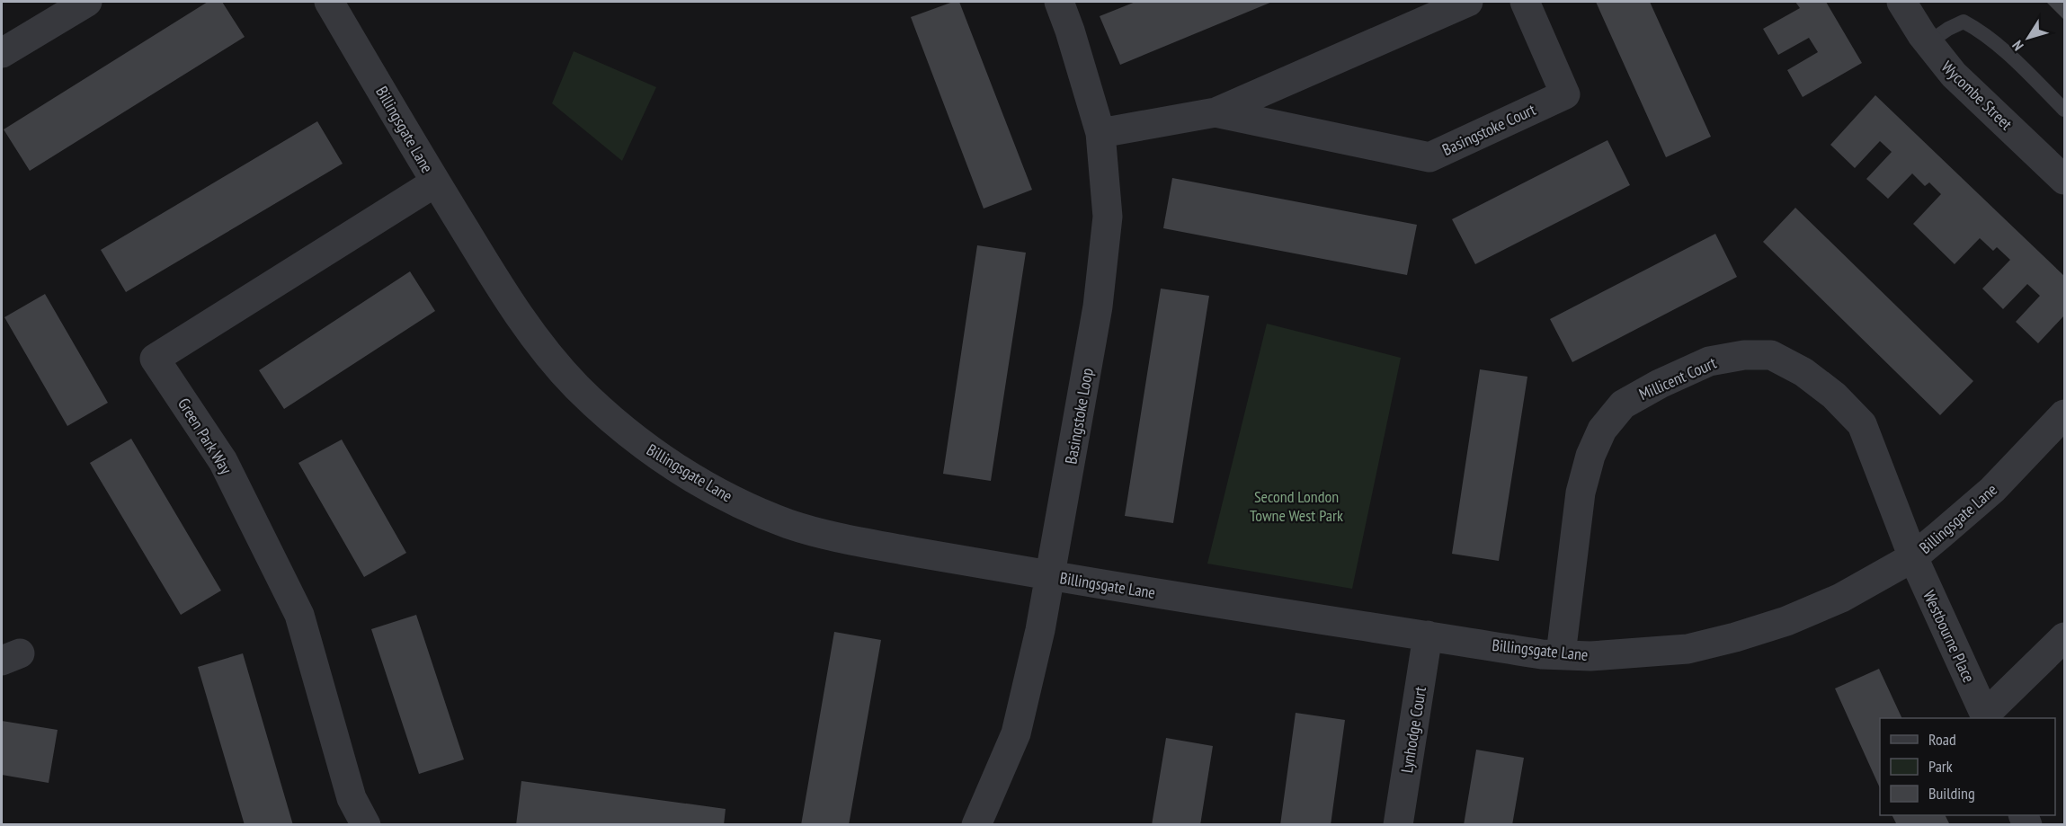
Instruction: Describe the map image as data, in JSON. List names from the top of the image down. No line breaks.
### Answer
{"streets":{"street":["Wycombe Street","Billingsgate Lane","Basingstoke Court","Millicent Court","Basingstoke Loop","Green Park Way","Westbourne Place","Lynhodge Court"]},"crossings":[["Billingsgate Lane","Millicent Court"],["Billingsgate Lane","Basingstoke Loop"],["Billingsgate Lane","Green Park Way"],["Billingsgate Lane","Westbourne Place"],["Billingsgate Lane","Lynhodge Court"],["Basingstoke Court","Basingstoke Loop"],["Millicent Court","Westbourne Place"]],"parks":["Second London Towne West Park"],"legend":["Road","Park","Building"],"north":"bottom left"}
